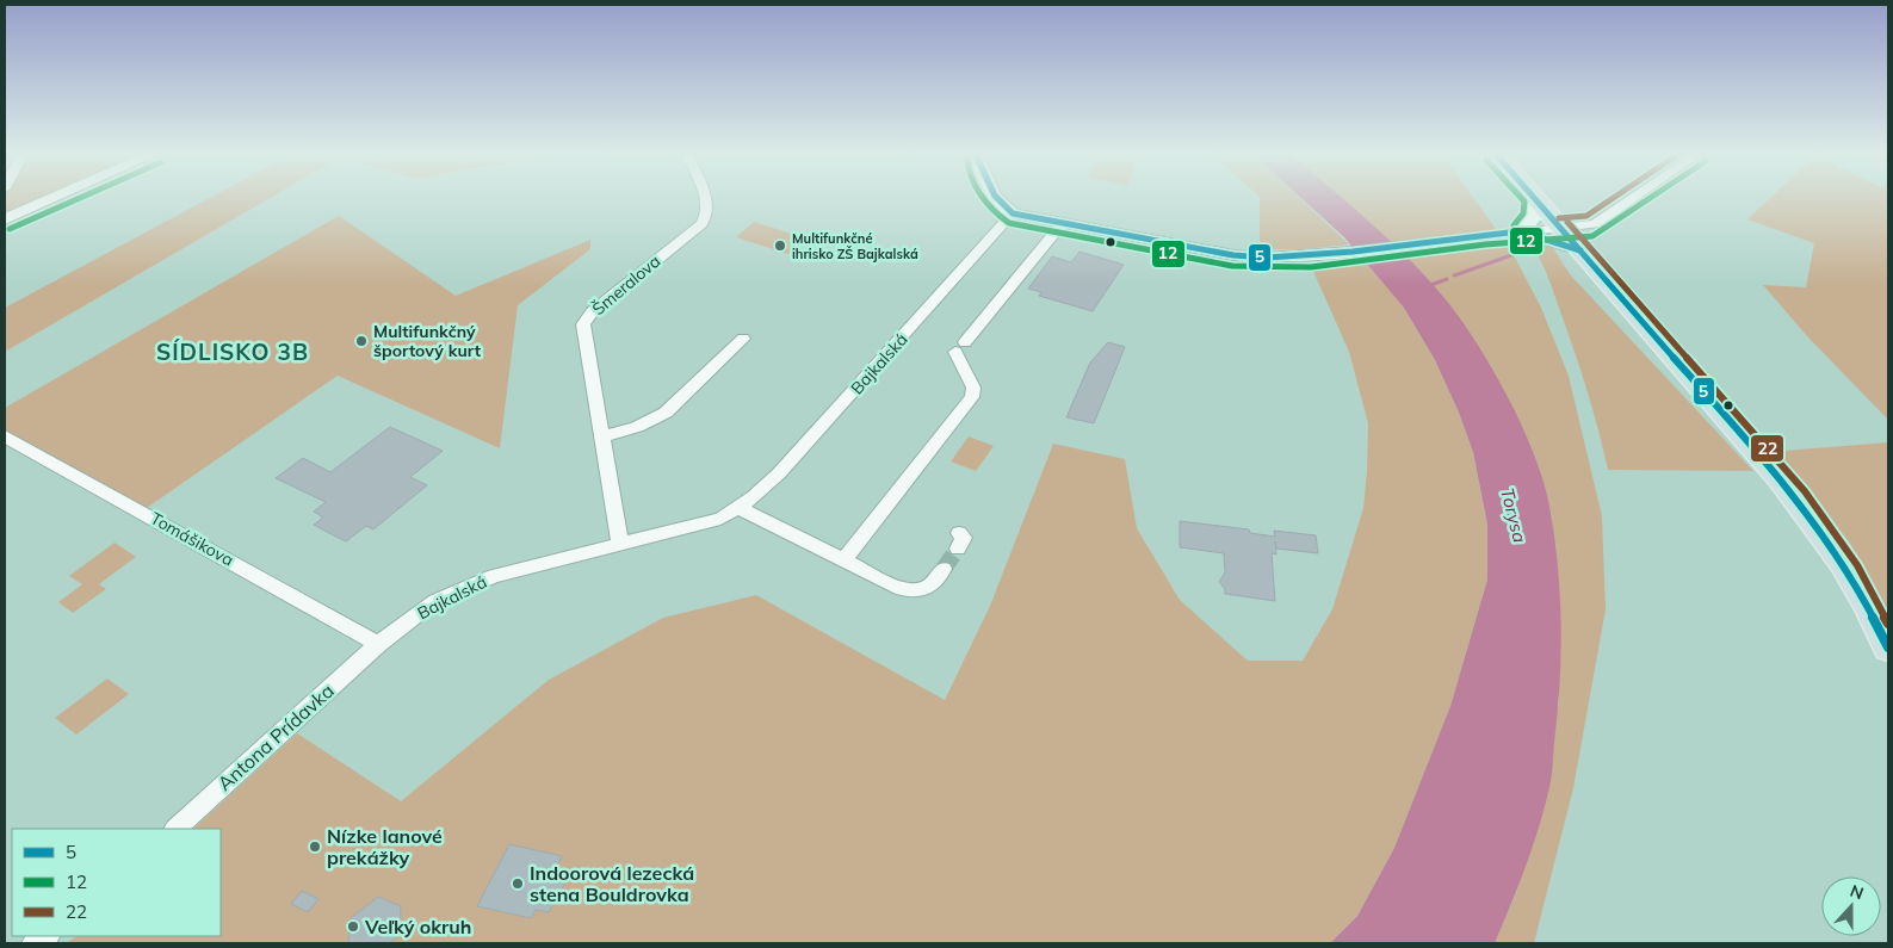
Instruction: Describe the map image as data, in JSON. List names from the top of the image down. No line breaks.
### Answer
{"streets":{"street":["Šmeralova","Bajkalská","Tomášikova","Antona Prídavka"]},"crossings":[["Šmeralova","Bajkalská"],["Bajkalská","Tomášikova"],["Bajkalská","Antona Prídavka"],["Tomášikova","Antona Prídavka"]],"districts":["SÍDLISKO 3B"],"water":["Torysa"],"places":["Multifunkčné ihrisko ZŠ Bajkalská","Multifunkčný športový kurt","Nízke lanové prekážky","Indoorová lezecká stena Bouldrovka","Veľký okruh"],"lines":["transit line 5","transit line 12","transit line 22"],"legend":["5","12","22"],"north":"top"}
